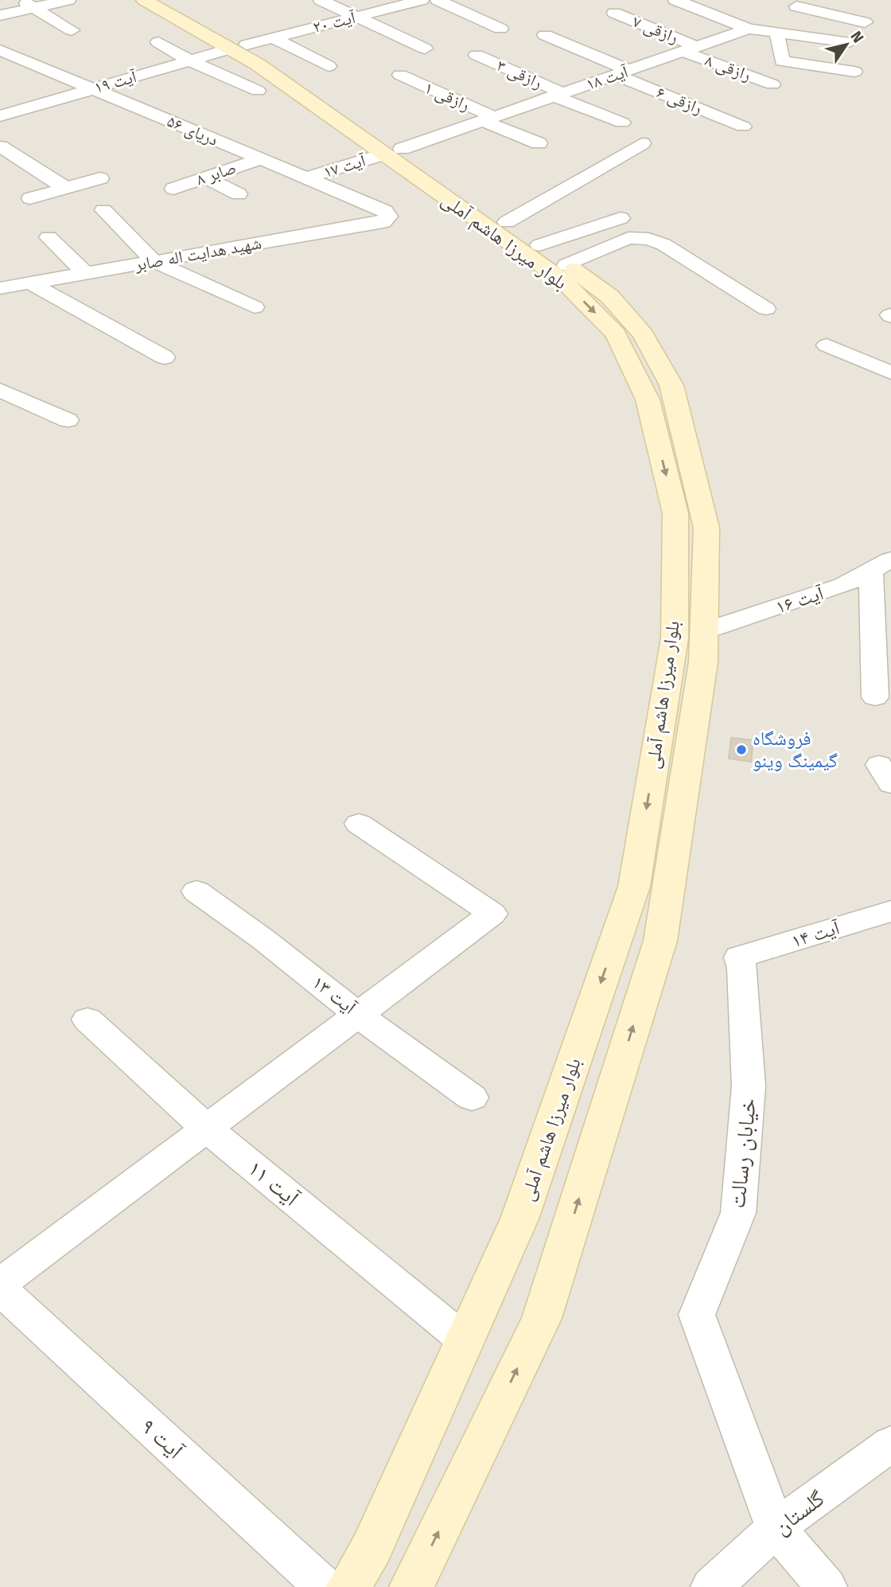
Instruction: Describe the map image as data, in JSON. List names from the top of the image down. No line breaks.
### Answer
{"streets":{"main road":["بلوار میرزا هاشم آملی"],"street":["آیت ۲۰","رازقی ۷","رازقی ۸","رازقی ۳","آیت ۱۸","آیت ۱۹","رازقی ۱","رازقی ۶","دریای ۵۶","آیت ۱۷","صابر ۸","شهید هدایت اله صابر","آیت ۱۶","آيت ۱۴","آیت ۱۳","خیابان رسالت","آیت ۱۱","آیت ۹","گلستان"]},"crossings":[["آیت ۲۰","آیت ۱۹"],["آیت ۲۰","بلوار میرزا هاشم آملی"],["رازقی ۷","رازقی ۸"],["رازقی ۷","آیت ۱۸"],["رازقی ۸","آیت ۱۸"],["رازقی ۳","آیت ۱۸"],["آیت ۱۸","رازقی ۱"],["آیت ۱۸","رازقی ۶"],["آیت ۱۸","آیت ۱۷"],["آیت ۱۸","بلوار میرزا هاشم آملی"],["آیت ۱۹","دریای ۵۶"],["آیت ۱۹","بلوار میرزا هاشم آملی"],["دریای ۵۶","آیت ۱۷"],["دریای ۵۶","صابر ۸"],["دریای ۵۶","شهید هدایت اله صابر"],["آیت ۱۷","بلوار میرزا هاشم آملی"],["بلوار میرزا هاشم آملی","آیت ۱۶"],["بلوار میرزا هاشم آملی","آیت ۱۱"],["آيت ۱۴","خیابان رسالت"],["خیابان رسالت","گلستان"]],"places":["فروشگاه گیمینگ وینو"],"north":"top right"}
